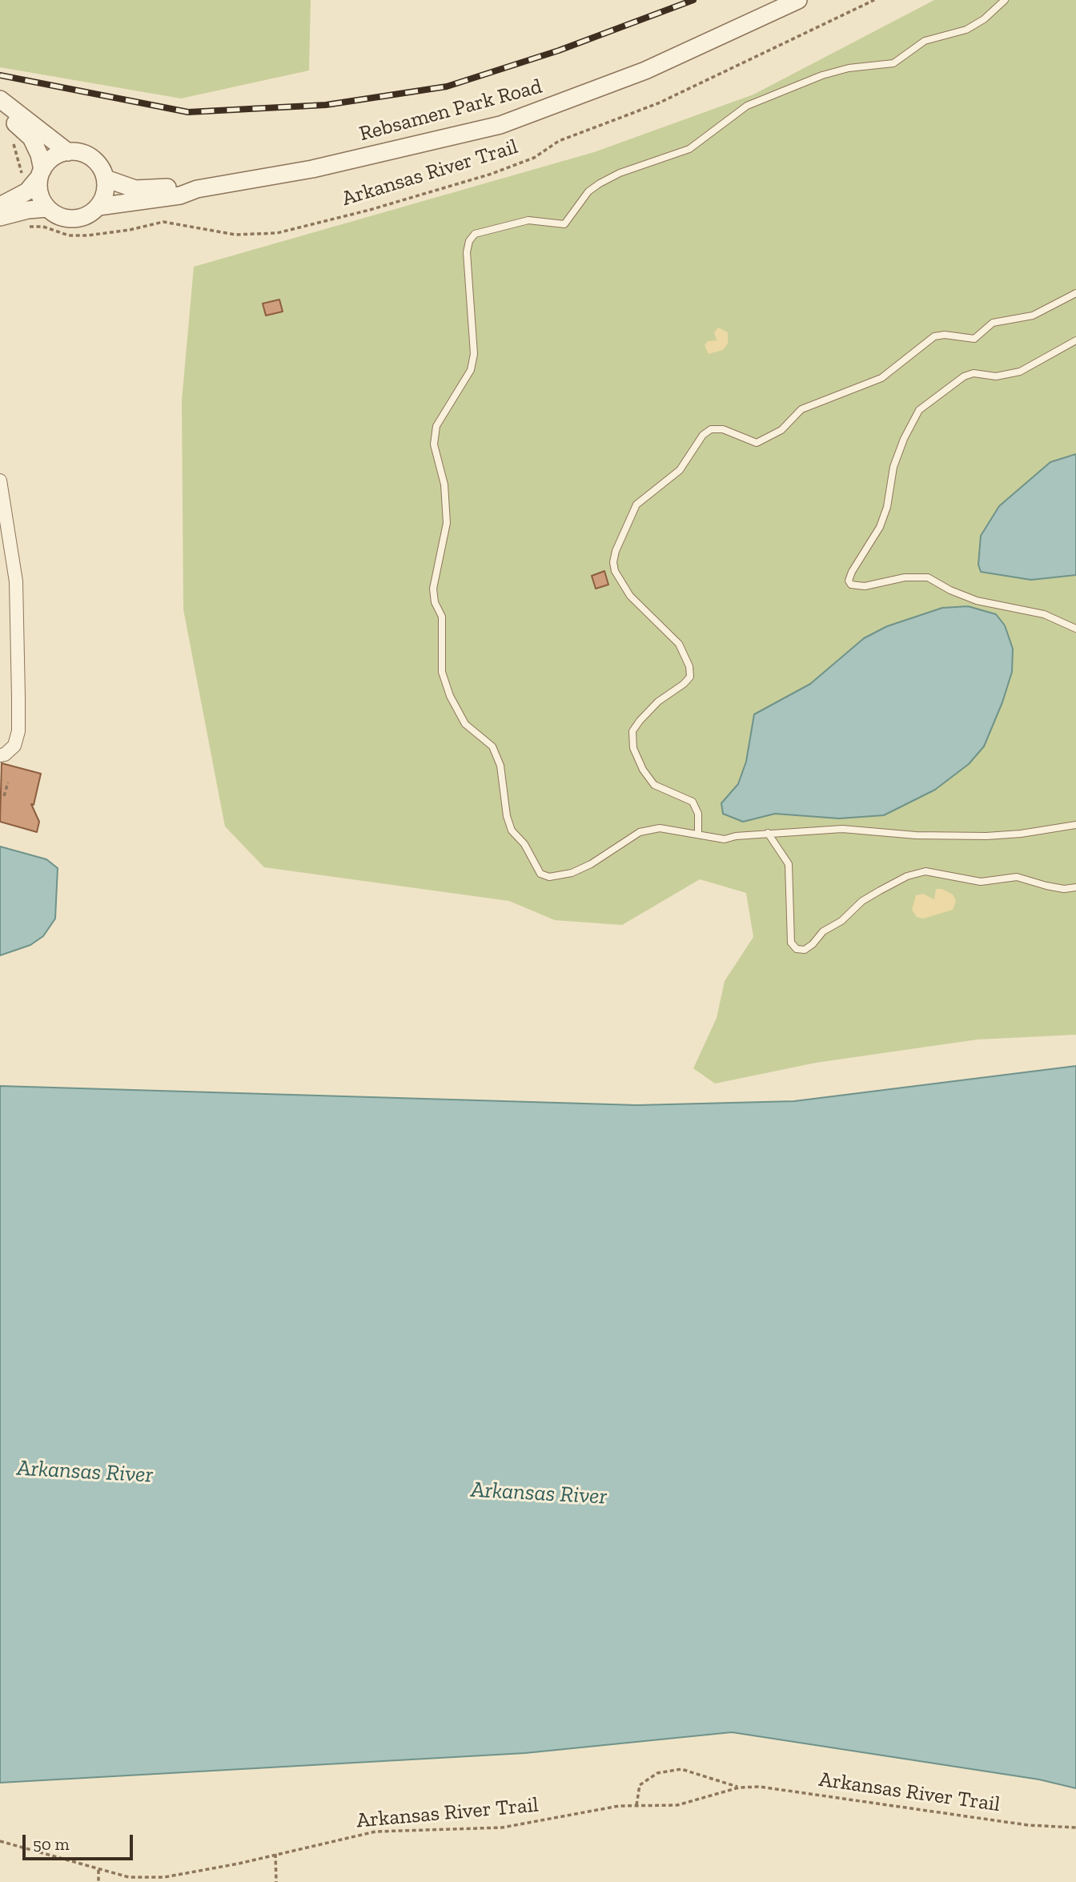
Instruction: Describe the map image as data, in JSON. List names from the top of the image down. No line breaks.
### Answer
{"streets":{"street":["Rebsamen Park Road"],"path":["Arkansas River Trail"]},"water":["Arkansas River"],"scale_bar":"50 m"}
